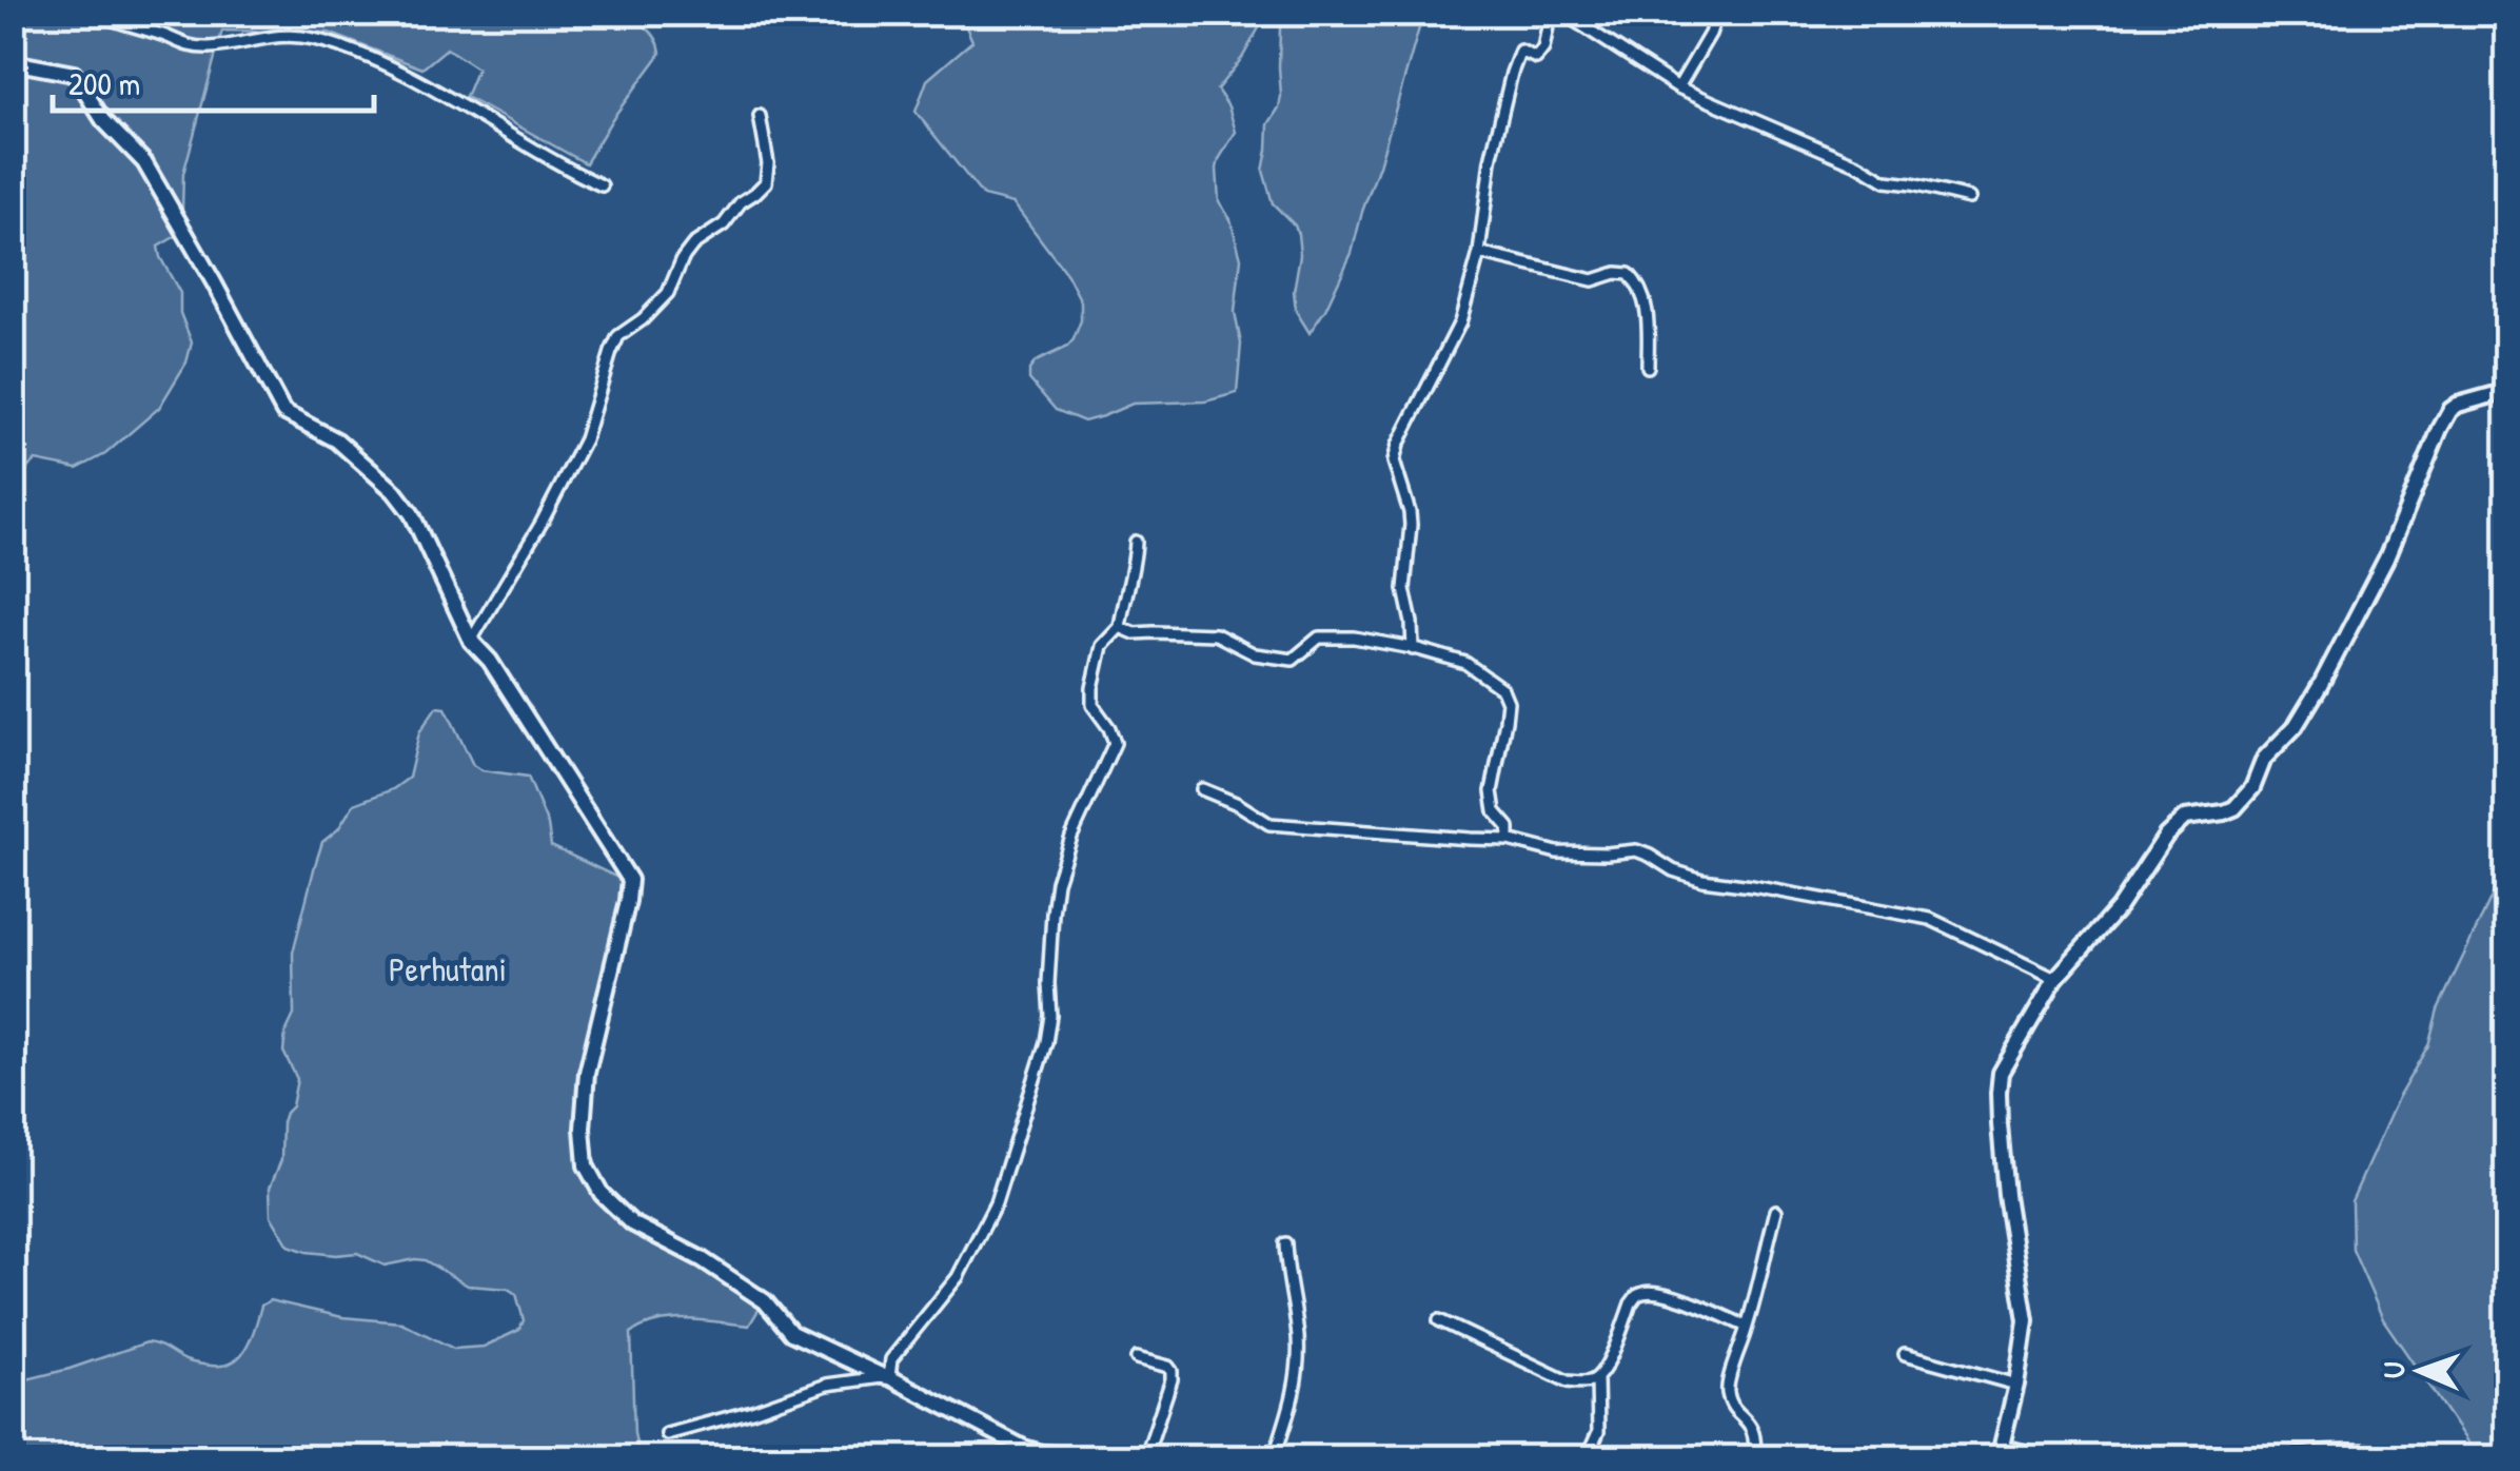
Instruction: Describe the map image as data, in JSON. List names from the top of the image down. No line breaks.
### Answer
{"parks":["Perhutani"],"scale_bar":"200 m","north":"left"}
